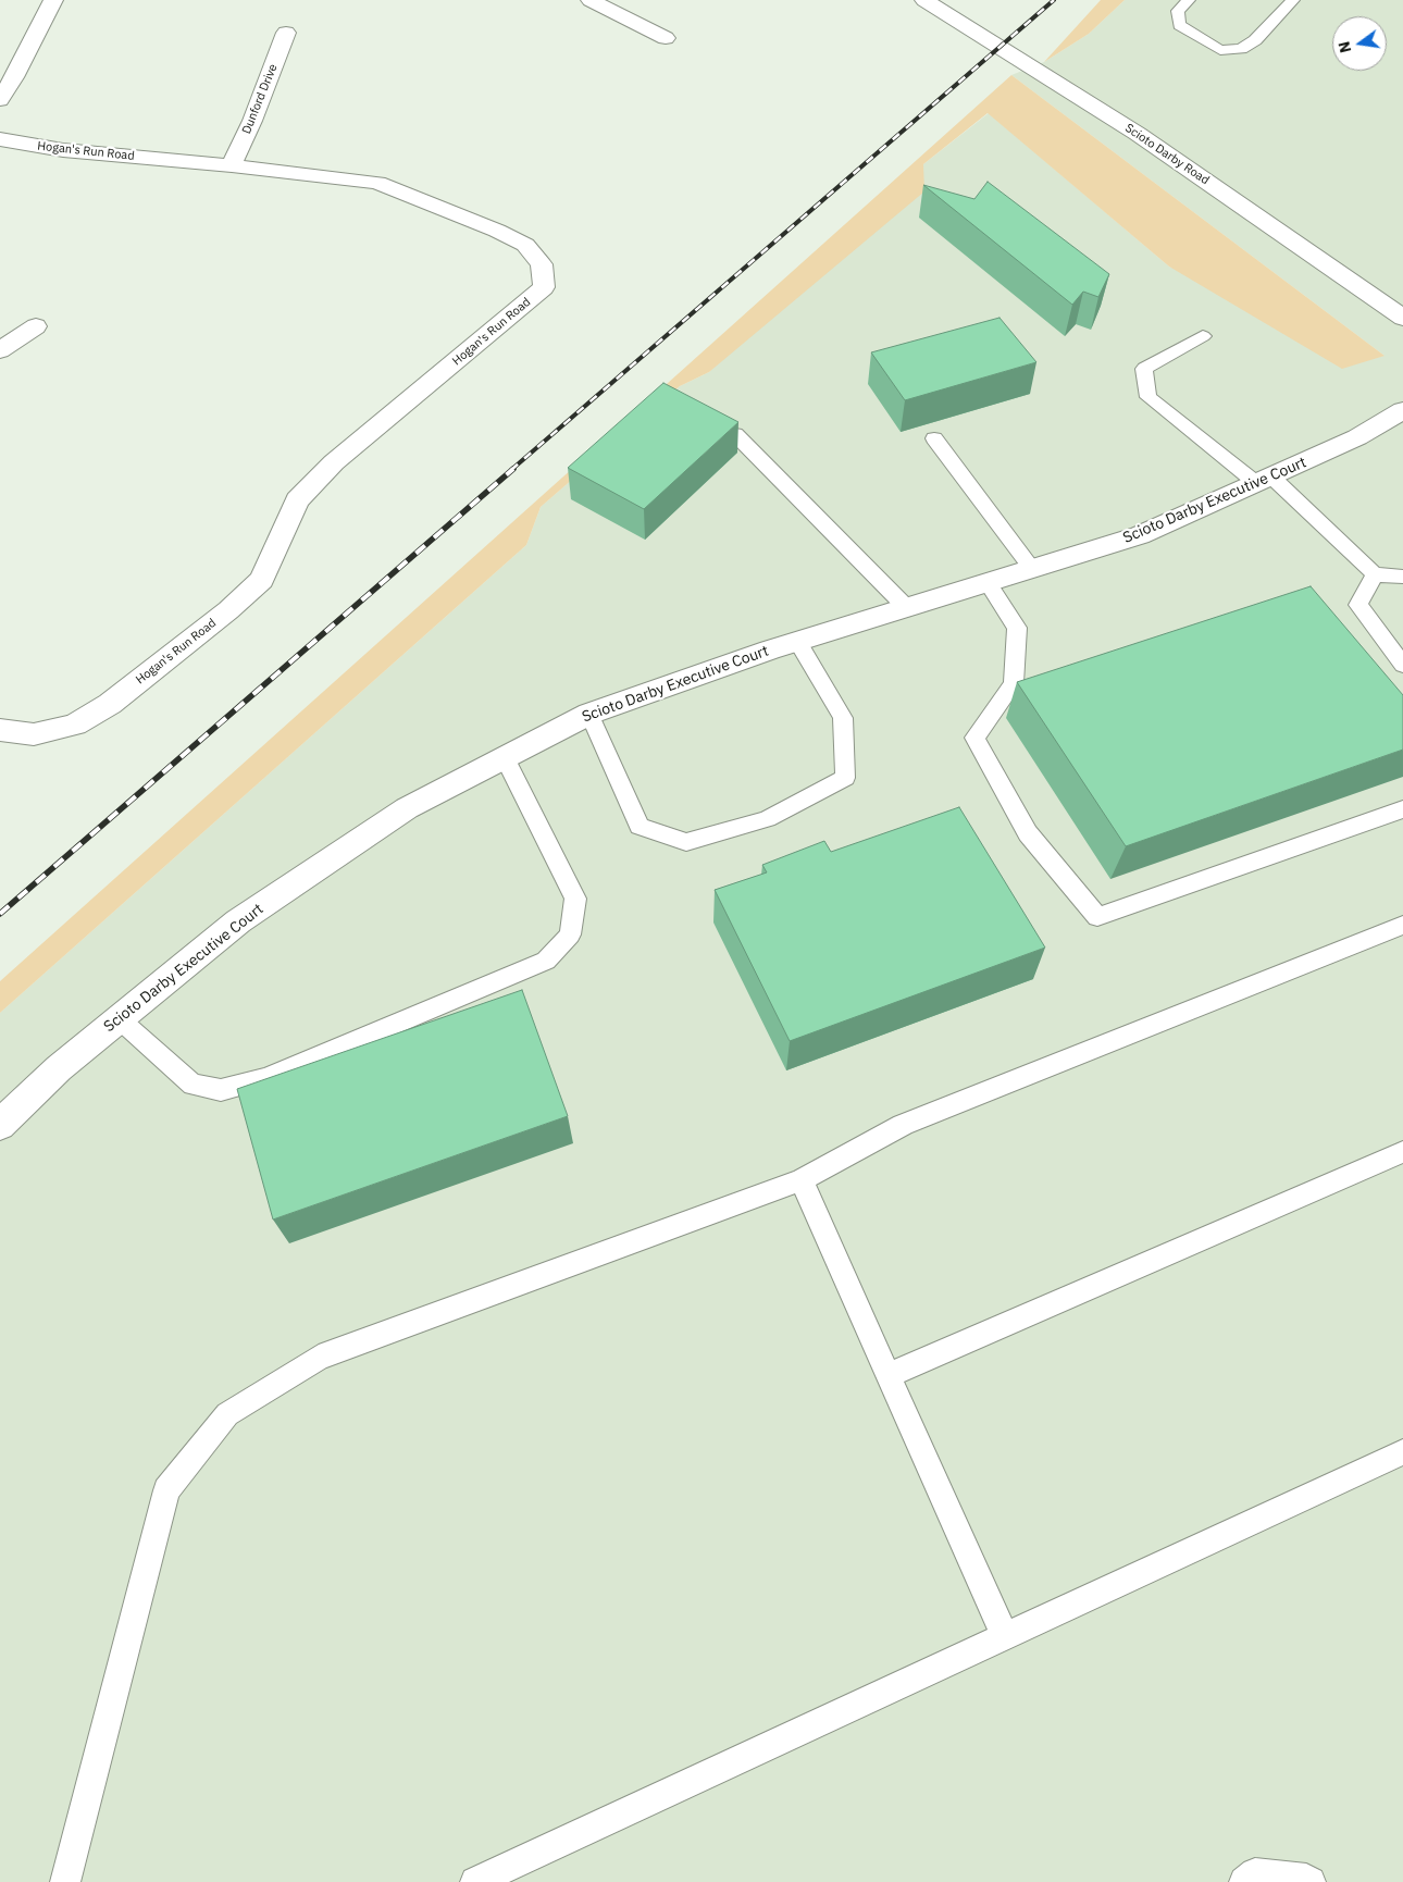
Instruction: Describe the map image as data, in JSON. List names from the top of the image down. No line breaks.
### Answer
{"streets":{"street":["Dunford Drive","Hogan's Run Road","Scioto Darby Road","Scioto Darby Executive Court"]},"crossings":[["Dunford Drive","Hogan's Run Road"]],"north":"left"}
